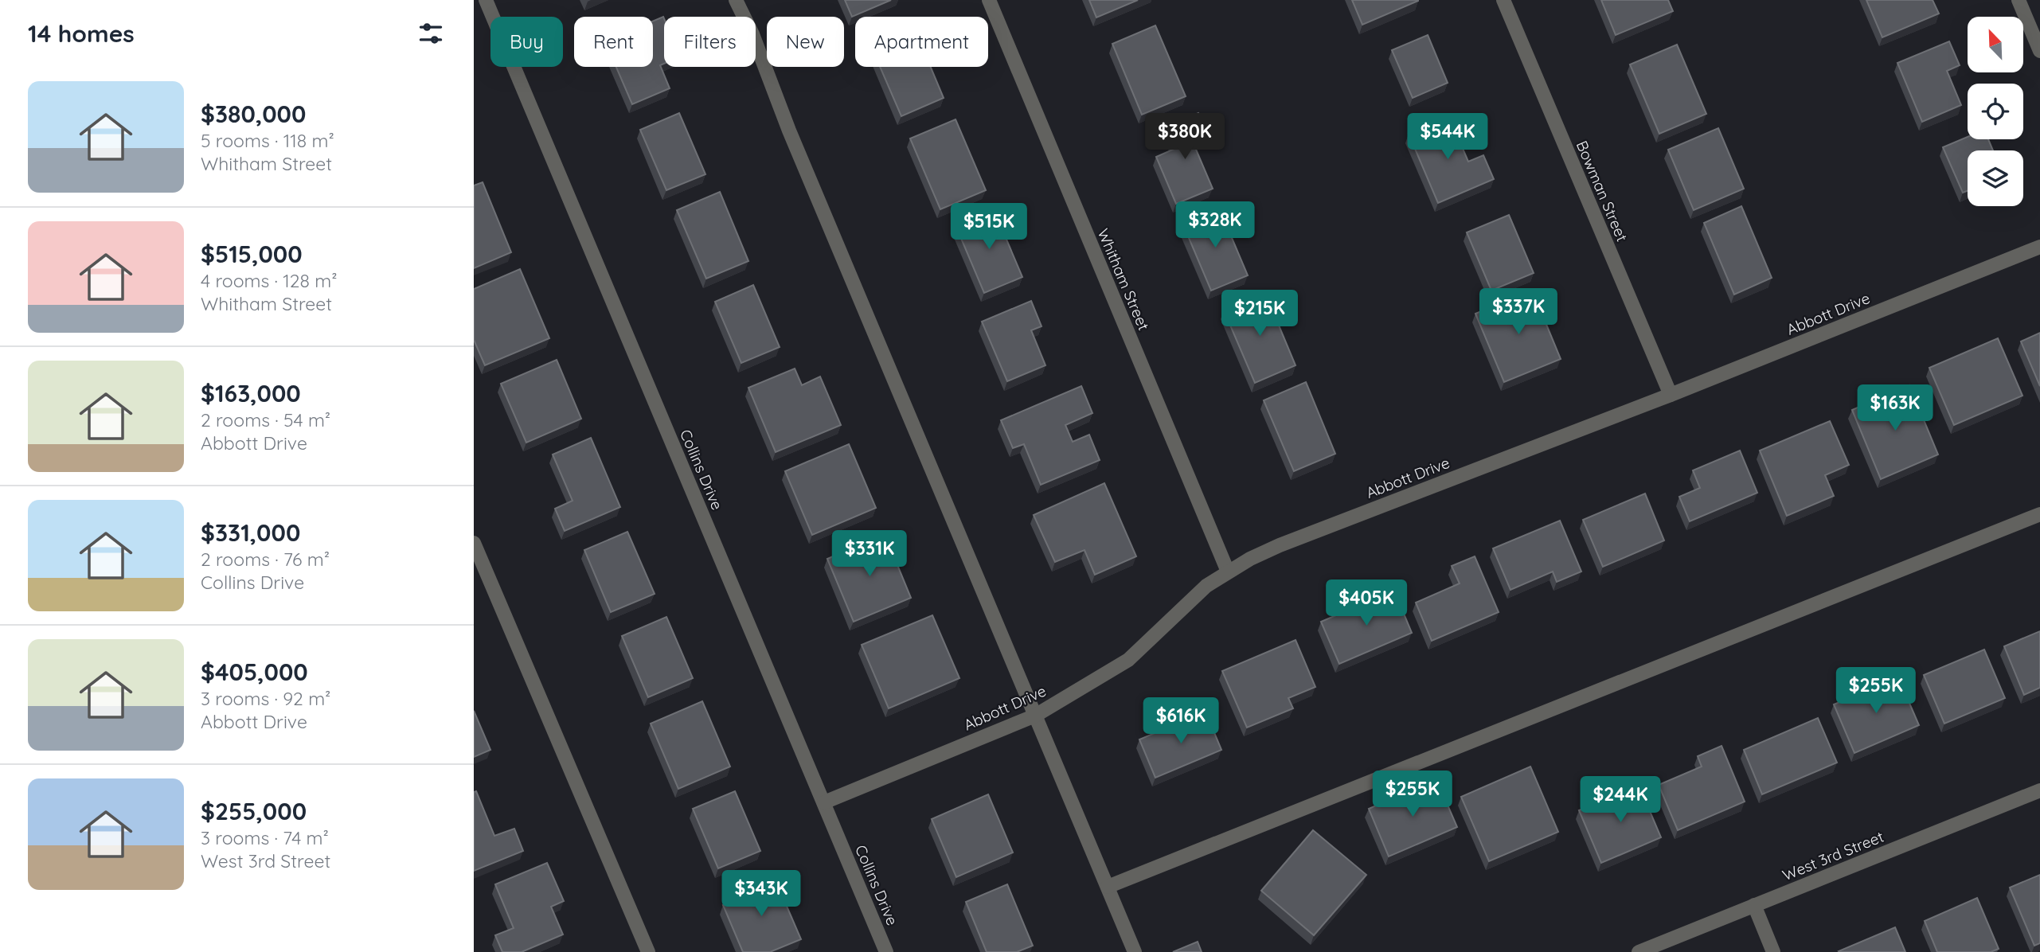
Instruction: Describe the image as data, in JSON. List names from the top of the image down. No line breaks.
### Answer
{"streets":{"street":["Bowman Street","Whitham Street","Abbott Drive","Collins Drive","West 3rd Street"]},"crossings":[["Bowman Street","Abbott Drive"],["Whitham Street","Abbott Drive"],["Abbott Drive","Collins Drive"]],"north":"top left","page":{"heading":"14 homes","chip":["Buy","Rent","Filters","New","Apartment"],"list":[{"name":"$380,000","note":"5 rooms · 118 m² · Whitham Street"},{"name":"$515,000","note":"4 rooms · 128 m² · Whitham Street"},{"name":"$163,000","note":"2 rooms · 54 m² · Abbott Drive"},{"name":"$331,000","note":"2 rooms · 76 m² · Collins Drive"},{"name":"$405,000","note":"3 rooms · 92 m² · Abbott Drive"},{"name":"$255,000","note":"3 rooms · 74 m² · West 3rd Street"}],"price":["$380K","$544K","$328K","$515K","$337K","$215K","$163K","$331K","$405K","$255K","$616K","$255K","$244K","$343K"]}}
